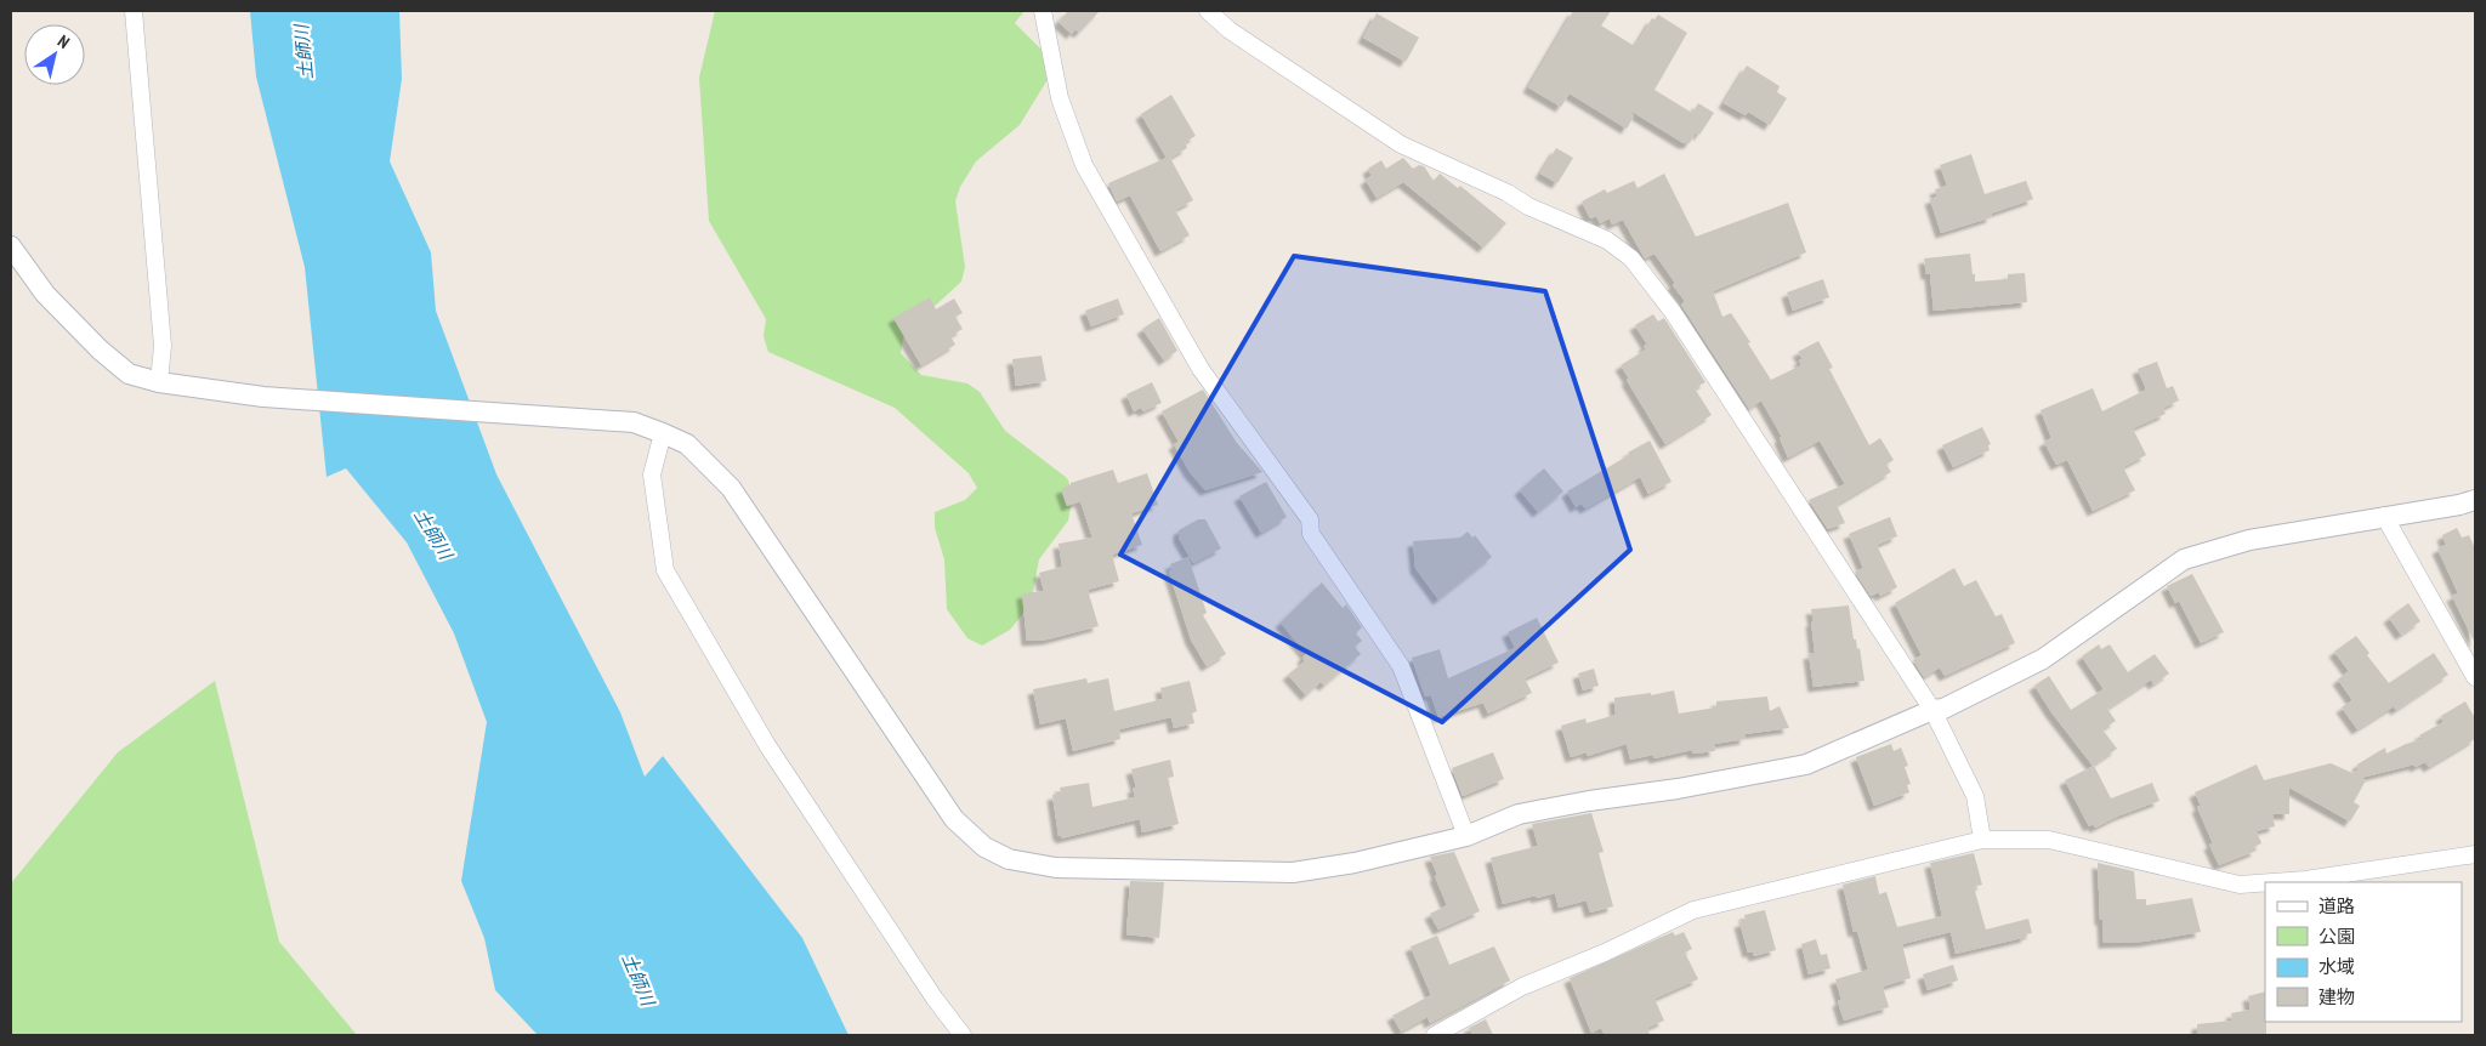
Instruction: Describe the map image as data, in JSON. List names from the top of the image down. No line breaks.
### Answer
{"water":["土師川"],"legend":["道路","公園","水域","建物"],"north":"top right"}
